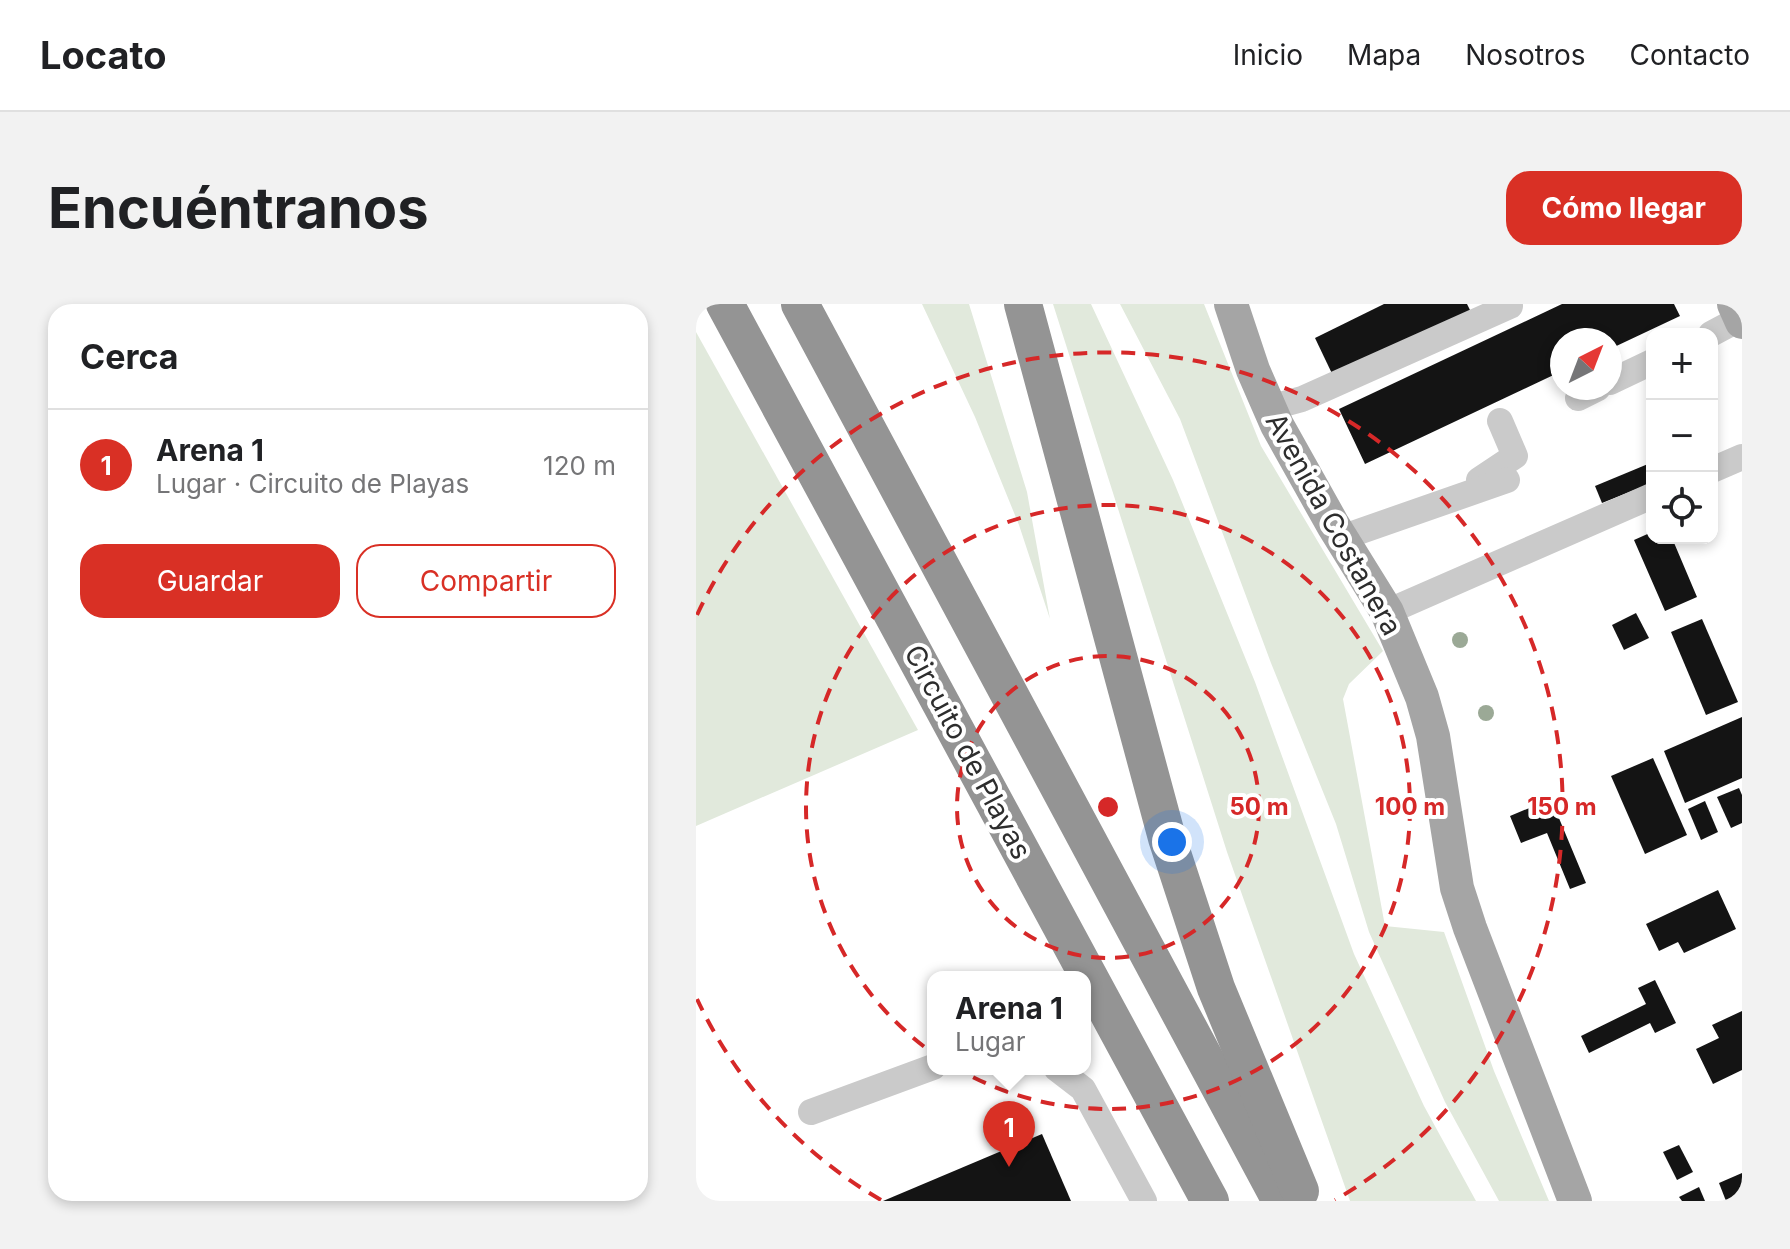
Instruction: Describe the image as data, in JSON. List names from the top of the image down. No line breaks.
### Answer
{"streets":{"highway":["Circuito de Playas"],"main road":["Avenida Costanera"]},"north":"top right","page":{"header":"Locato","nav":["Inicio","Mapa","Nosotros","Contacto"],"buttons":["Cómo llegar",["Guardar","Compartir"]],"title":"Encuéntranos","heading":"Cerca","map_buttons":["+","−"],"list":[{"mark":"1","name":"Arena 1","note":"Lugar · Circuito de Playas","value":"120 m"}],"popup":["Arena 1","Lugar"],"pins":"1"},"rings":["50 m","100 m","150 m"]}
